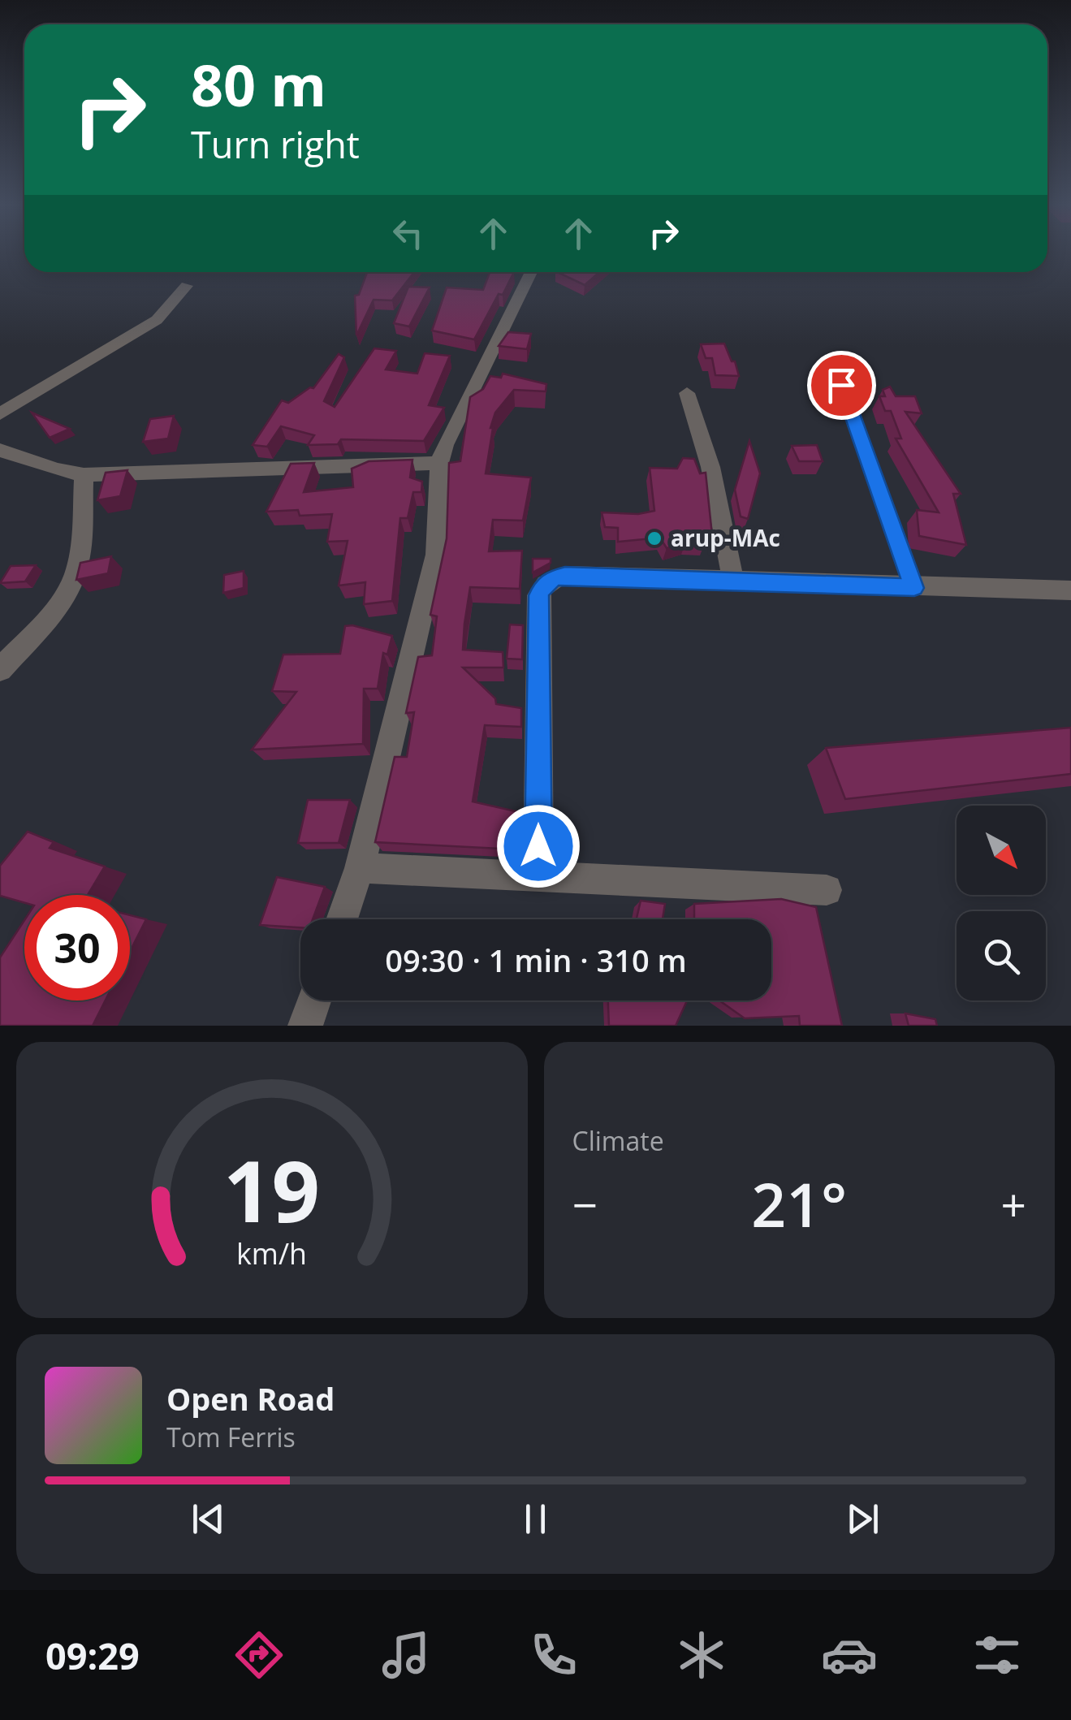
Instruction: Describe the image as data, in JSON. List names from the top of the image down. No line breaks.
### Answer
{"places":["arup-MAc"],"north":"bottom right","page":{"turn":["80 m","Turn right"],"limit":"30","trip":"09:30 · 1 min · 310 m","tile":"Climate","heat":["−","21°","+"],"song":["Open Road","Tom Ferris"],"tabs":"09:29","gauge":["19","km/h"]}}
